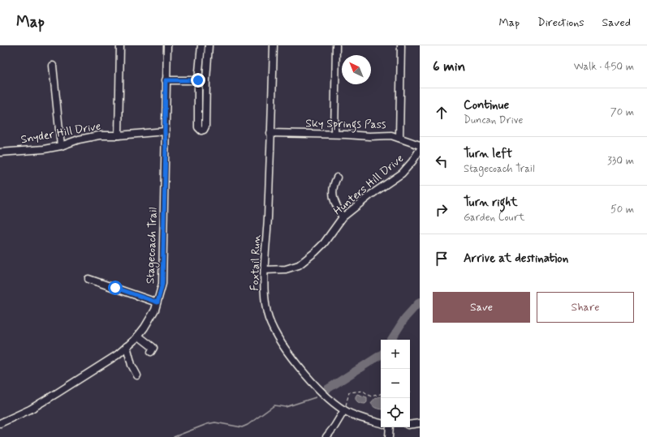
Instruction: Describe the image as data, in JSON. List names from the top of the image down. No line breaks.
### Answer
{"streets":{"street":["Sky Springs Pass","Snyder Hill Drive","Hunters Hill Drive","Stagecoach Trail","Foxtail Run"]},"crossings":[["Sky Springs Pass","Foxtail Run"],["Snyder Hill Drive","Stagecoach Trail"],["Hunters Hill Drive","Foxtail Run"]],"north":"top left","page":{"header":"Map","nav":["Map","Directions","Saved"],"heading":["6 min","Walk · 450 m"],"list":[["Continue","Duncan Drive","70 m"],["Turn left","Stagecoach Trail","330 m"],["Turn right","Garden Court","50 m"],"Arrive at destination"],"buttons":["Save","Share"],"map_buttons":["+","−"]}}
